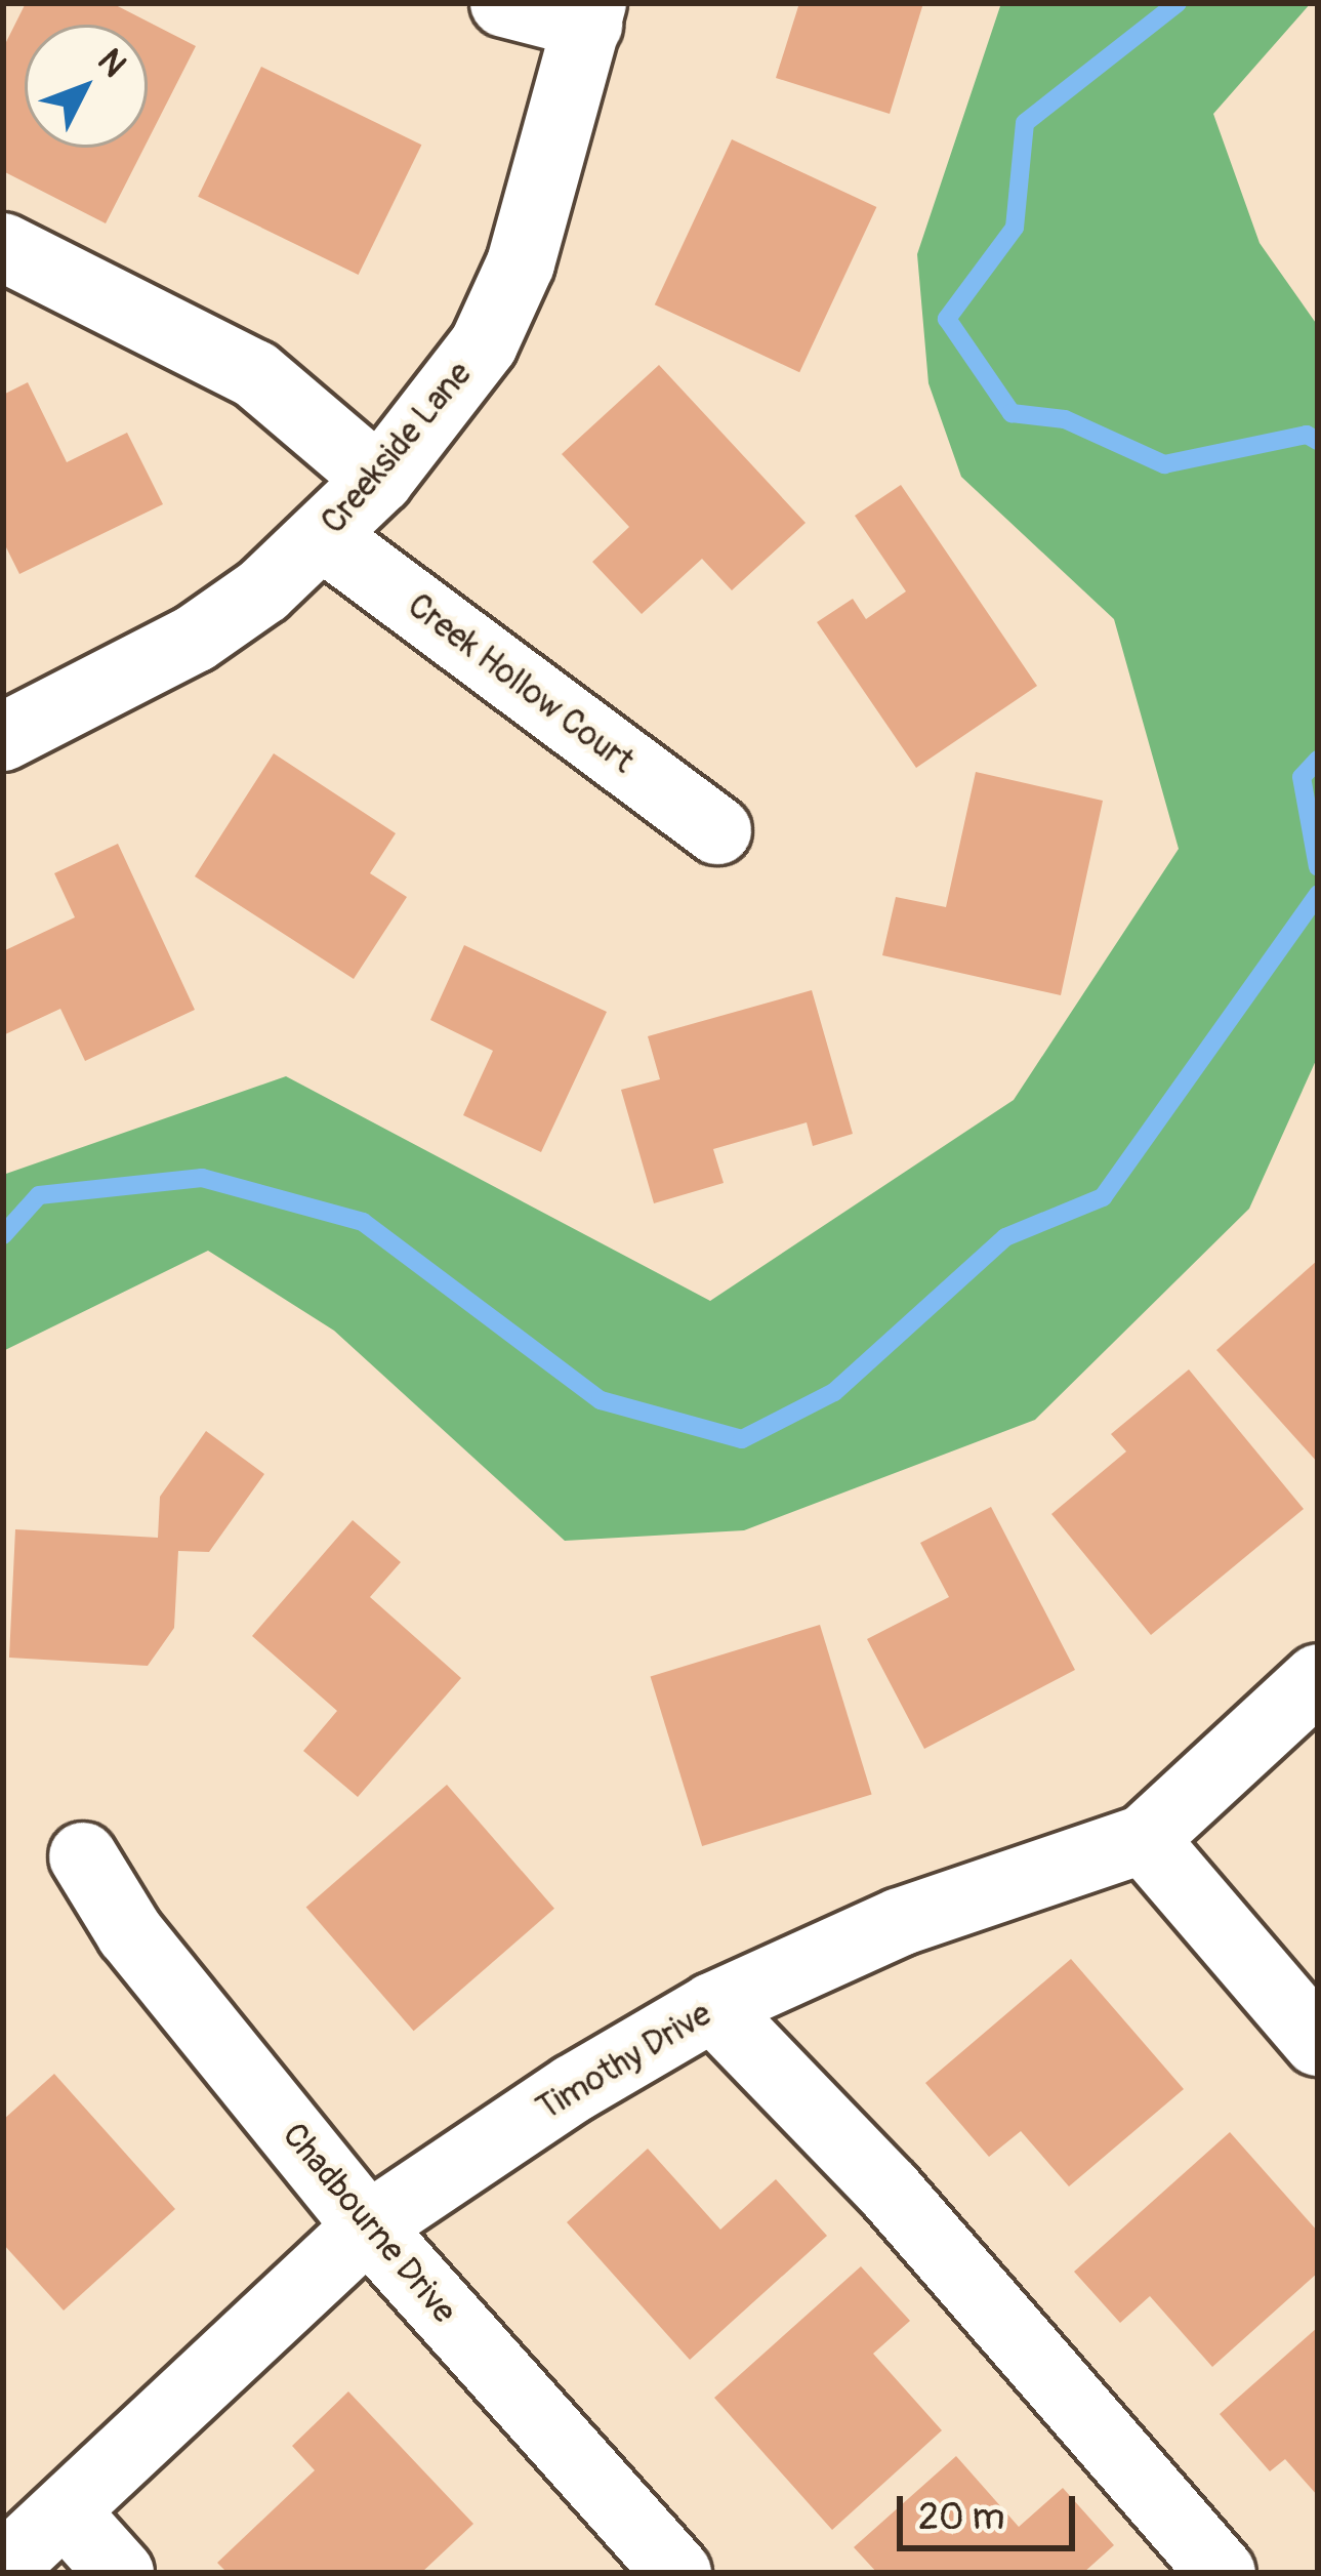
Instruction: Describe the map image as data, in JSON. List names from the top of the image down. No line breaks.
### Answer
{"streets":{"street":["Creekside Lane","Creek Hollow Court","Timothy Drive","Chadbourne Drive"]},"crossings":[["Creekside Lane","Creek Hollow Court"],["Timothy Drive","Chadbourne Drive"]],"scale_bar":"20 m","north":"top right"}
